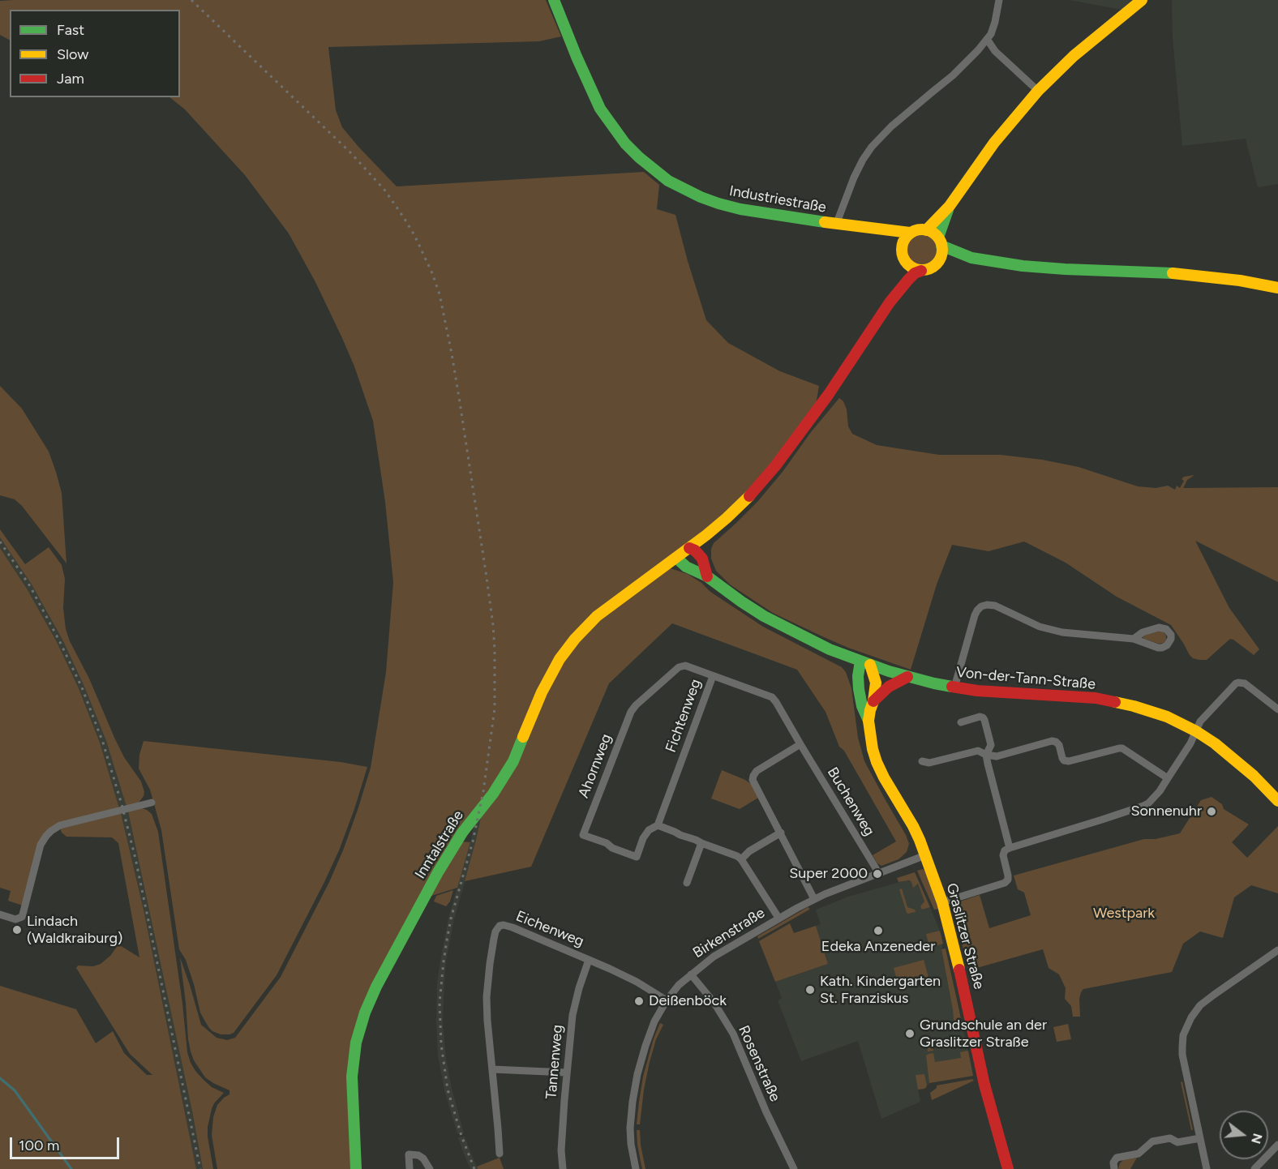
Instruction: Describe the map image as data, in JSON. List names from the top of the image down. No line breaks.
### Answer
{"streets":{"street":["Industriestraße","Von-der-Tann-Straße","Fichtenweg","Ahornweg","Buchenweg","Inntalstraße","Eichenweg","Birkenstraße","Graslitzer Straße","Tannenweg","Rosenstraße"]},"crossings":[["Von-der-Tann-Straße","Inntalstraße"],["Von-der-Tann-Straße","Graslitzer Straße"],["Fichtenweg","Ahornweg"],["Fichtenweg","Buchenweg"],["Buchenweg","Birkenstraße"],["Eichenweg","Birkenstraße"],["Eichenweg","Tannenweg"],["Birkenstraße","Graslitzer Straße"],["Birkenstraße","Rosenstraße"]],"parks":["Westpark"],"places":["Sonnenuhr","Super 2000","Lindach (Waldkraiburg)","Edeka Anzeneder","Kath. Kindergarten St. Franziskus","Deißenböck","Grundschule an der Graslitzer Straße"],"legend":["Fast","Slow","Jam"],"scale_bar":"100 m","north":"right"}
